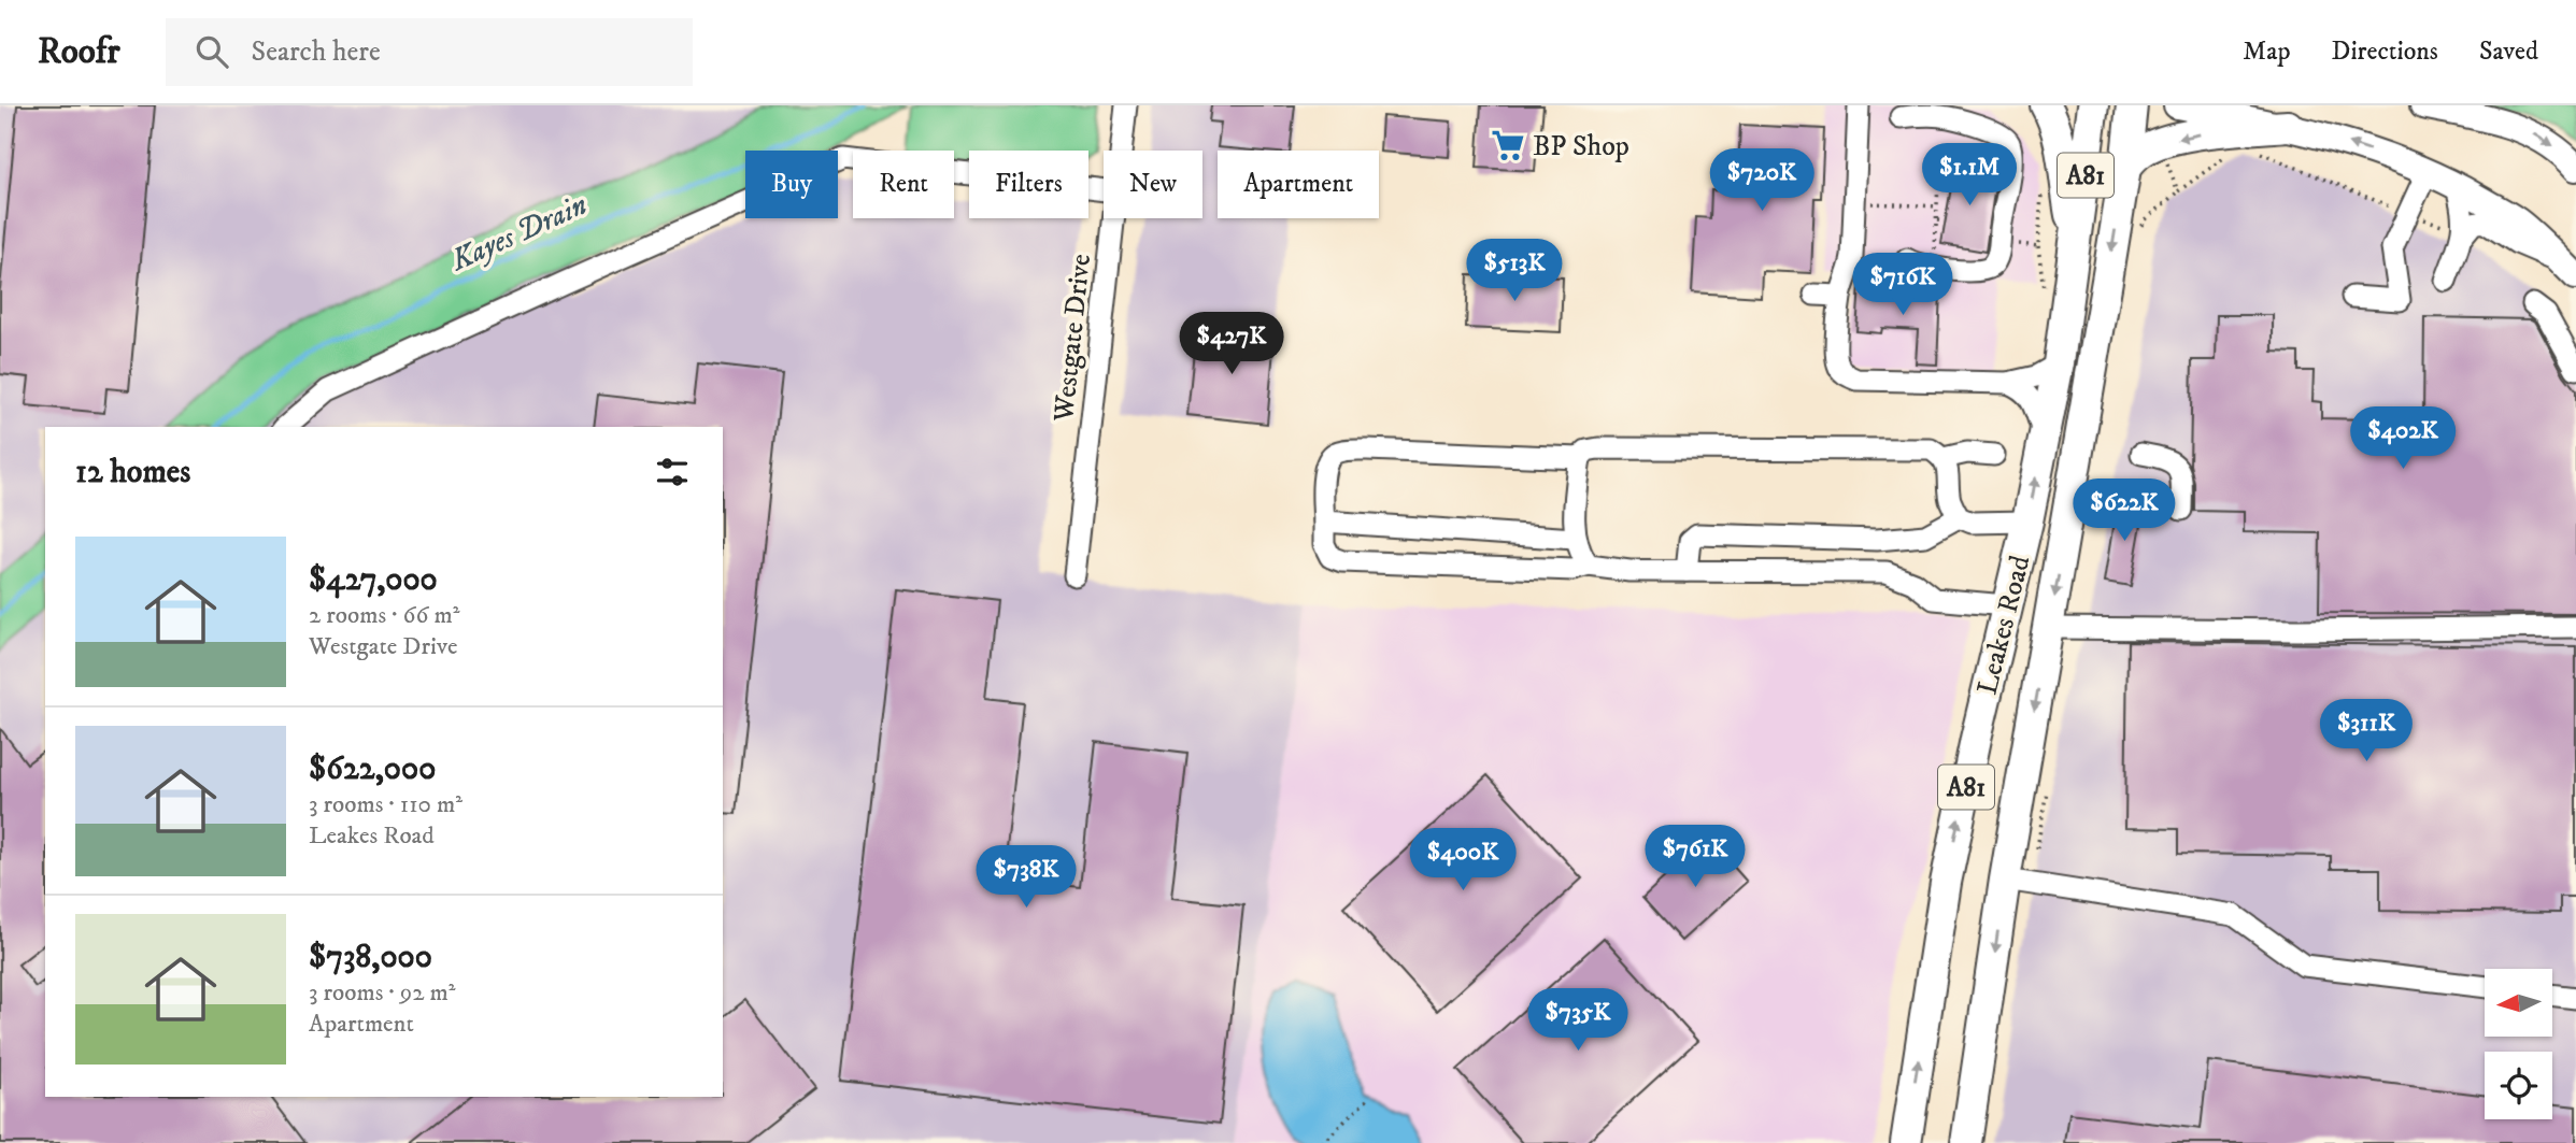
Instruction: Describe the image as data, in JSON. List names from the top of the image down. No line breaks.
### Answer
{"streets":{"highway":["A81","Leakes Road"],"street":["Westgate Drive"]},"water":["Kayes Drain"],"places":{"supermarket":["BP Shop"]},"north":"left","page":{"header":"Roofr","search":"Search here","nav":["Map","Directions","Saved"],"price":["$1.1M","$720K","$513K","$716K","$427K","$402K","$622K","$311K","$761K","$400K","$738K","$735K"],"chip":["Buy","Rent","Filters","New","Apartment"],"heading":"12 homes","list":[{"name":"$427,000","note":"2 rooms · 66 m² · Westgate Drive"},{"name":"$622,000","note":"3 rooms · 110 m² · Leakes Road"},{"name":"$738,000","note":"3 rooms · 92 m² · Apartment"}]}}
